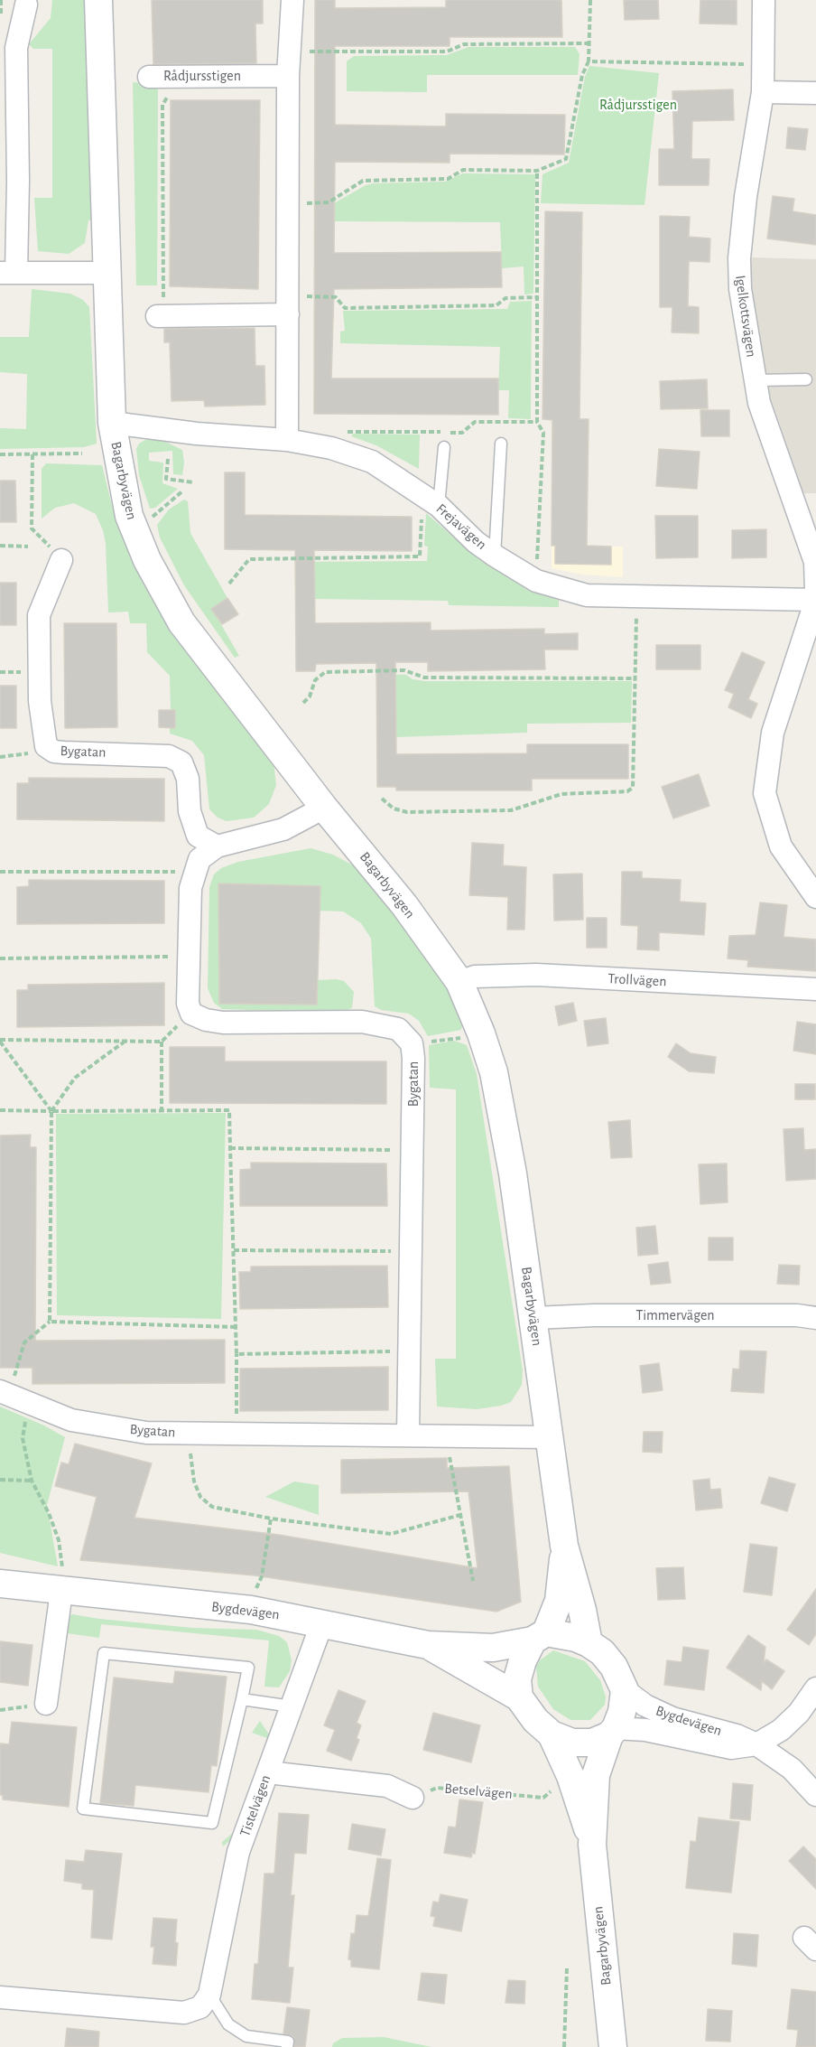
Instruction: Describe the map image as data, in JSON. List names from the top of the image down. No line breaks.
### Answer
{"streets":{"street":["Rådjursstigen","Igelkottsvägen","Bagarbyvägen","Frejavägen","Bygatan","Trollvägen","Timmervägen","Bygdevägen","Tistelvägen"],"path":["Betselvägen"]},"crossings":[["Bagarbyvägen","Frejavägen"],["Bagarbyvägen","Bygatan"],["Bagarbyvägen","Trollvägen"],["Bagarbyvägen","Timmervägen"],["Bagarbyvägen","Bygdevägen"],["Bygdevägen","Tistelvägen"]],"parks":["Rådjursstigen"]}
